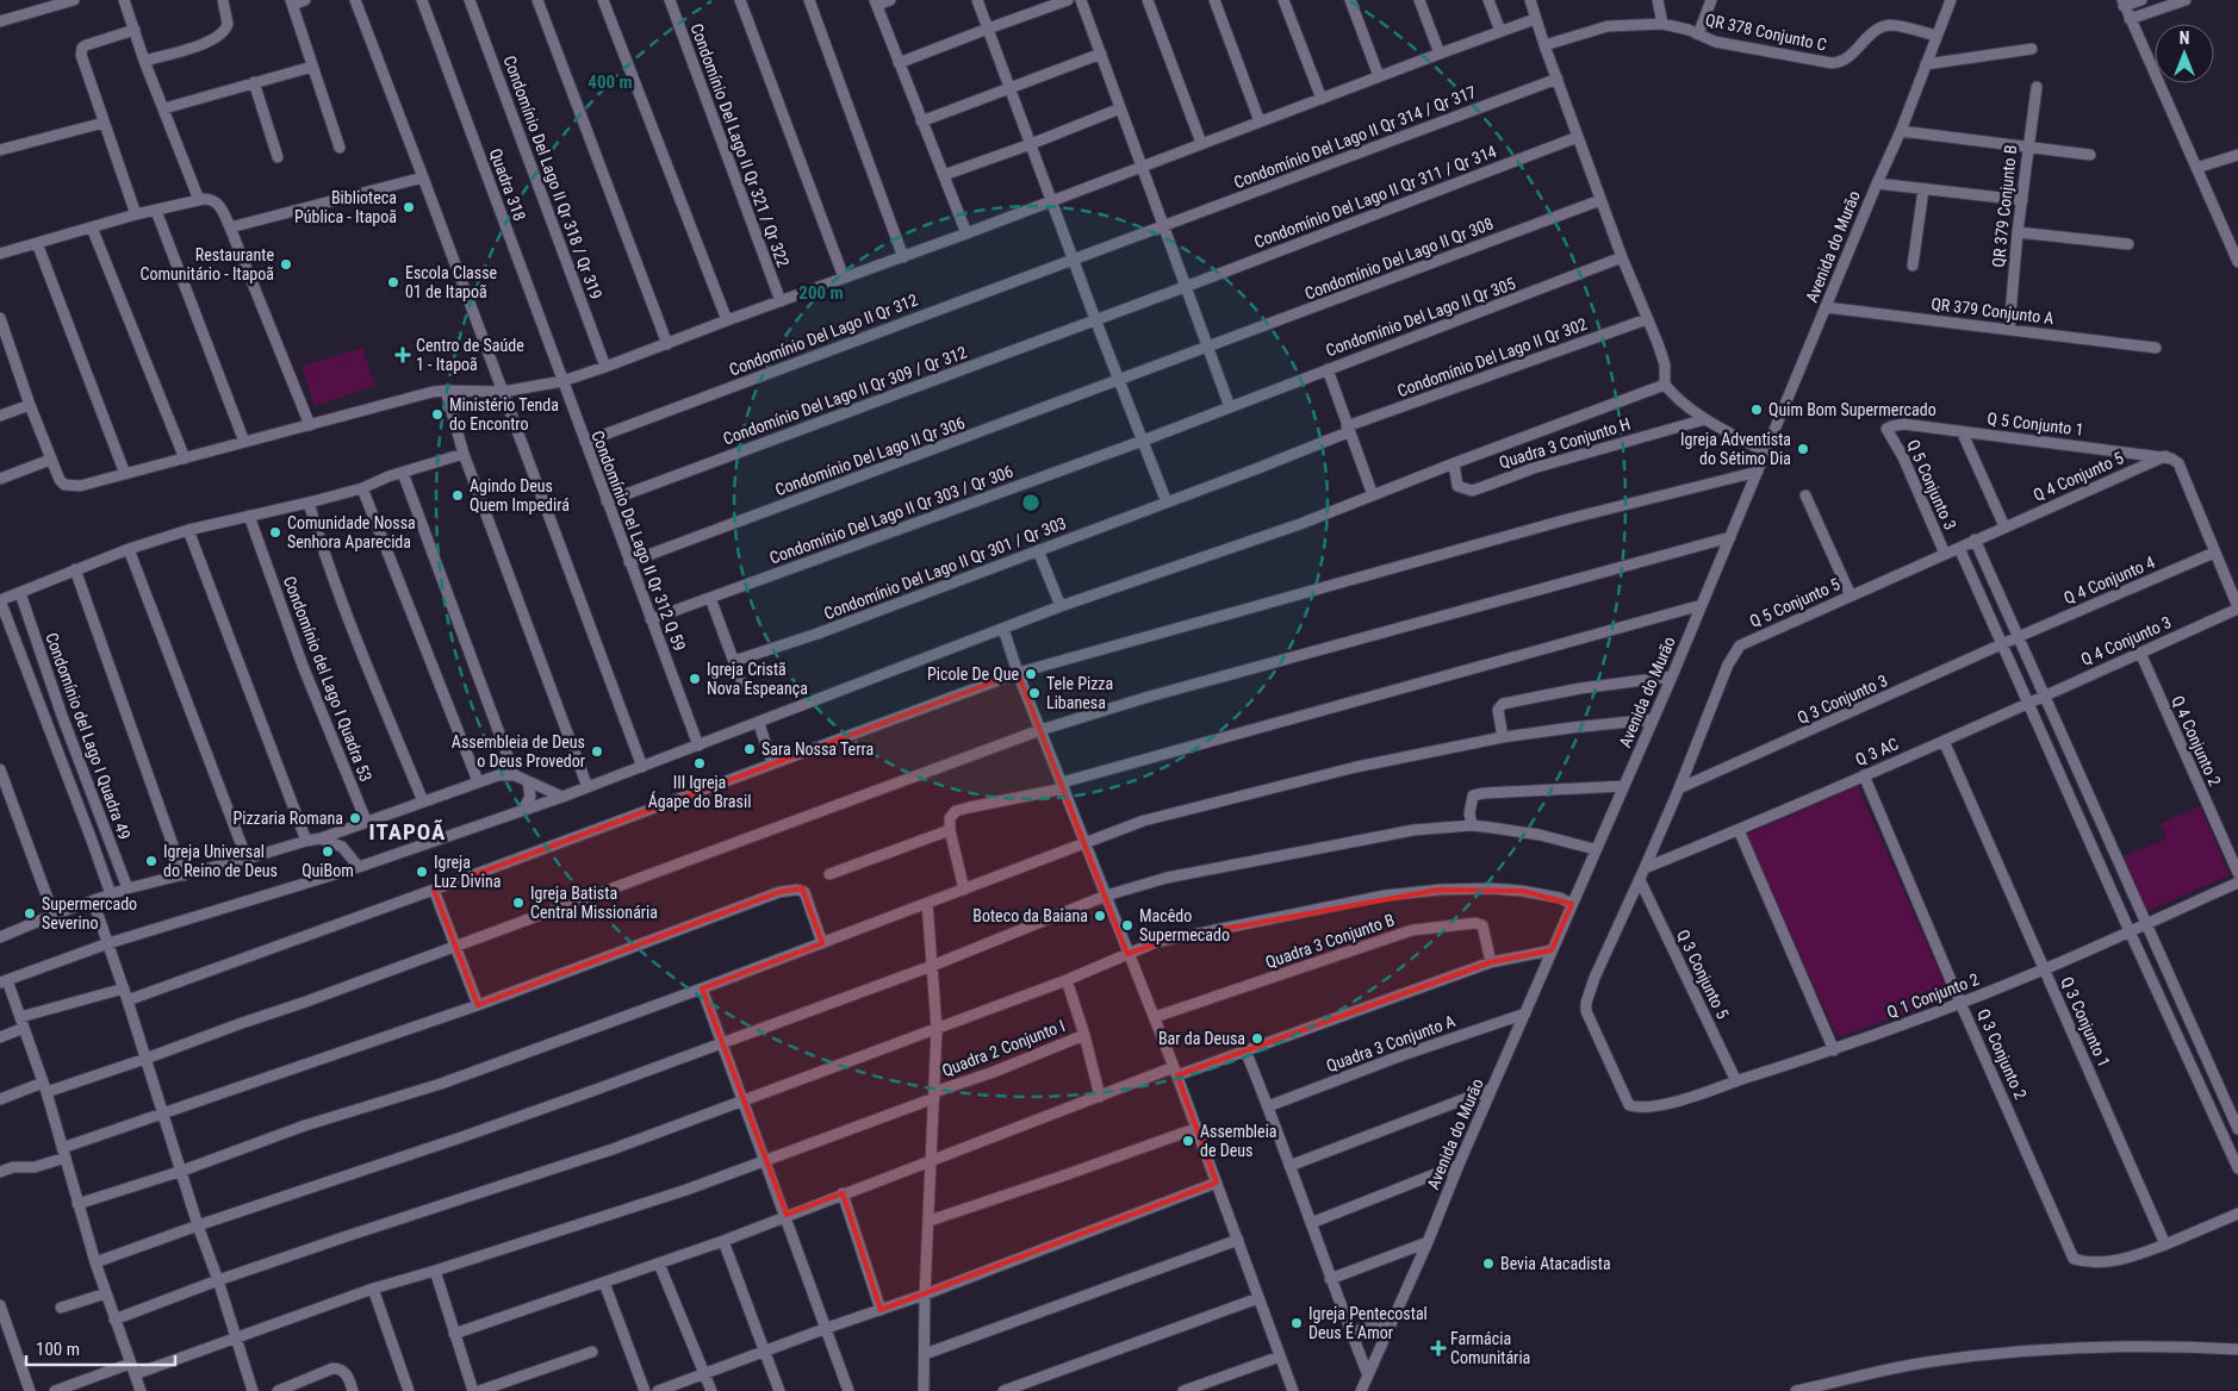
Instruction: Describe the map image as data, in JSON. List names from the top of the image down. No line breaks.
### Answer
{"streets":{"street":["QR 378 Conjunto C","Condomínio Del Lago II Qr 314 / Qr 317","Condomínio Del Lago II Qr 321 / Qr 322","Condomínio Del Lago II Qr 318 / Qr 319","Quadra 318","Condomínio Del Lago II Qr 311 / Qr 314","QR 379 Conjunto B","Avenida do Murão","Condomínio Del Lago II Qr 308","QR 379 Conjunto A","Condomínio Del Lago II Qr 305","Condomínio Del Lago II Qr 312","Condomínio Del Lago II Qr 302","Condomínio Del Lago II Qr 309 / Qr 312","Q 5 Conjunto 1","Quadra 3 Conjunto H","Condomínio Del Lago II Qr 306","Q 4 Conjunto 5","Q 5 Conjunto 3","Condomínio Del Lago II Qr 303 / Qr 306","Condomínio Del Lago II Qr 312 Q 59","Condomínio Del Lago II Qr 301 / Qr 303","Q 4 Conjunto 4","Q 5 Conjunto 5","Q 4 Conjunto 3","Condomínio del Lago I Quadra 53","Q 3 Conjunto 3","Condomínio del Lago I Quadra 49","Q 4 Conjunto 2","Q 3 AC","Quadra 3 Conjunto B","Q 3 Conjunto 5","Q 1 Conjunto 2","Q 3 Conjunto 1","Quadra 3 Conjunto A","Quadra 2 Conjunto I","Q 3 Conjunto 2"]},"crossings":[["QR 378 Conjunto C","Avenida do Murão"],["Condomínio Del Lago II Qr 314 / Qr 317","Condomínio Del Lago II Qr 312"],["Quadra 318","Condomínio Del Lago II Qr 312 Q 59"],["Condomínio Del Lago II Qr 311 / Qr 314","Condomínio Del Lago II Qr 309 / Qr 312"],["QR 379 Conjunto B","QR 379 Conjunto A"],["Avenida do Murão","QR 379 Conjunto A"],["Avenida do Murão","Quadra 3 Conjunto A"],["Condomínio Del Lago II Qr 308","Condomínio Del Lago II Qr 306"],["Condomínio Del Lago II Qr 305","Condomínio Del Lago II Qr 303 / Qr 306"],["Condomínio Del Lago II Qr 312","Condomínio Del Lago II Qr 312 Q 59"],["Condomínio Del Lago II Qr 302","Condomínio Del Lago II Qr 301 / Qr 303"],["Condomínio Del Lago II Qr 309 / Qr 312","Condomínio Del Lago II Qr 312 Q 59"],["Q 5 Conjunto 1","Q 4 Conjunto 5"],["Q 5 Conjunto 1","Q 5 Conjunto 3"],["Q 5 Conjunto 1","Q 4 Conjunto 4"],["Condomínio Del Lago II Qr 306","Condomínio Del Lago II Qr 312 Q 59"],["Q 4 Conjunto 5","Q 5 Conjunto 5"],["Q 5 Conjunto 3","Q 5 Conjunto 5"],["Condomínio Del Lago II Qr 303 / Qr 306","Condomínio Del Lago II Qr 312 Q 59"],["Q 4 Conjunto 4","Q 3 Conjunto 3"],["Q 5 Conjunto 5","Q 3 Conjunto 3"],["Q 5 Conjunto 5","Q 3 AC"],["Q 4 Conjunto 3","Q 4 Conjunto 2"],["Q 4 Conjunto 3","Q 3 AC"],["Q 3 AC","Q 3 Conjunto 1"],["Q 3 AC","Q 3 Conjunto 2"],["Q 3 Conjunto 5","Q 1 Conjunto 2"],["Q 1 Conjunto 2","Q 3 Conjunto 1"],["Q 1 Conjunto 2","Q 3 Conjunto 2"],["Q 3 Conjunto 1","Q 3 Conjunto 2"]],"districts":["ITAPOÃ"],"places":{"other":["Biblioteca Pública - Itapoã","Restaurante Comunitário - Itapoã","Escola Classe 01 de Itapoã","Quim Bom Supermercado","Ministério Tenda do Encontro","Igreja Adventista do Sétimo Dia","Agindo Deus Quem Impedirá","Comunidade Nossa Senhora Aparecida","Picole De Que","Igreja Cristã Nova Espeança","Tele Pizza Libanesa","Sara Nossa Terra","Assembleia de Deus o Deus Provedor","III Igreja Ágape do Brasil","Pizzaria Romana","QuiBom","Igreja Universal do Reino de Deus","Igreja Luz Divina","Igreja Batista Central Missionária","Supermercado Severino","Boteco da Baiana","Macêdo Supermecado","Bar da Deusa","Assembleia de Deus","Bevia Atacadista","Igreja Pentecostal Deus É Amor"],"health":["Centro de Saúde 1 - Itapoã","Farmácia Comunitária"]},"scale_bar":"100 m","north":"top","rings":["400 m","200 m"]}
